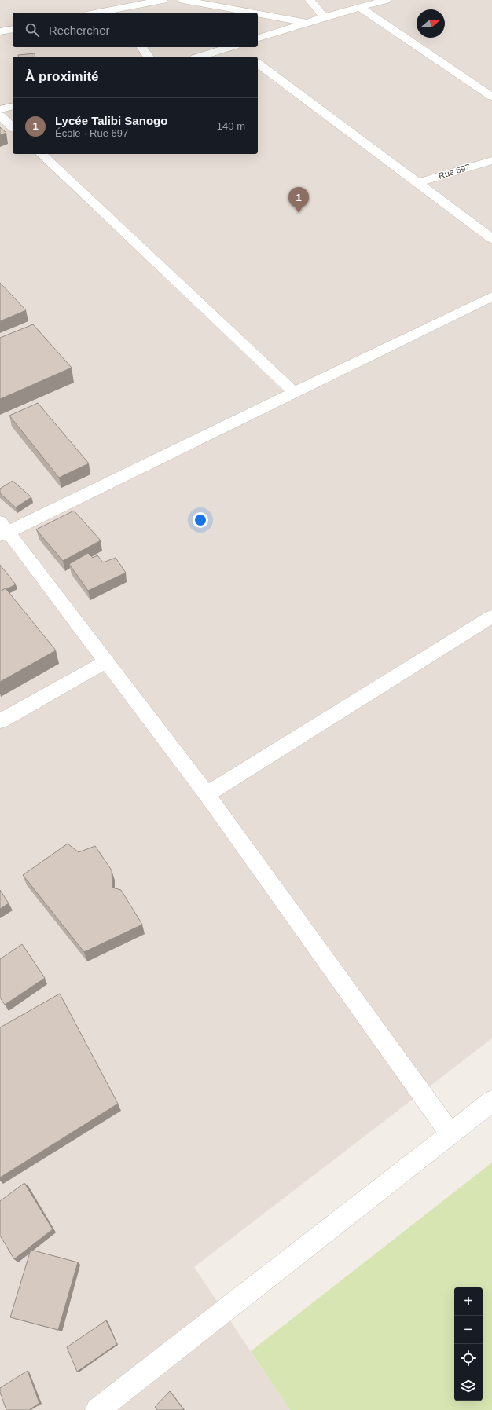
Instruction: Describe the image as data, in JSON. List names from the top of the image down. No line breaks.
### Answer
{"streets":{"street":["Rue 697"]},"north":"right","page":{"search":"Rechercher","heading":"À proximité","list":[{"mark":"1","name":"Lycée Talibi Sanogo","note":"École · Rue 697","value":"140 m"}],"pins":"1","map_buttons":["+","−"]}}
